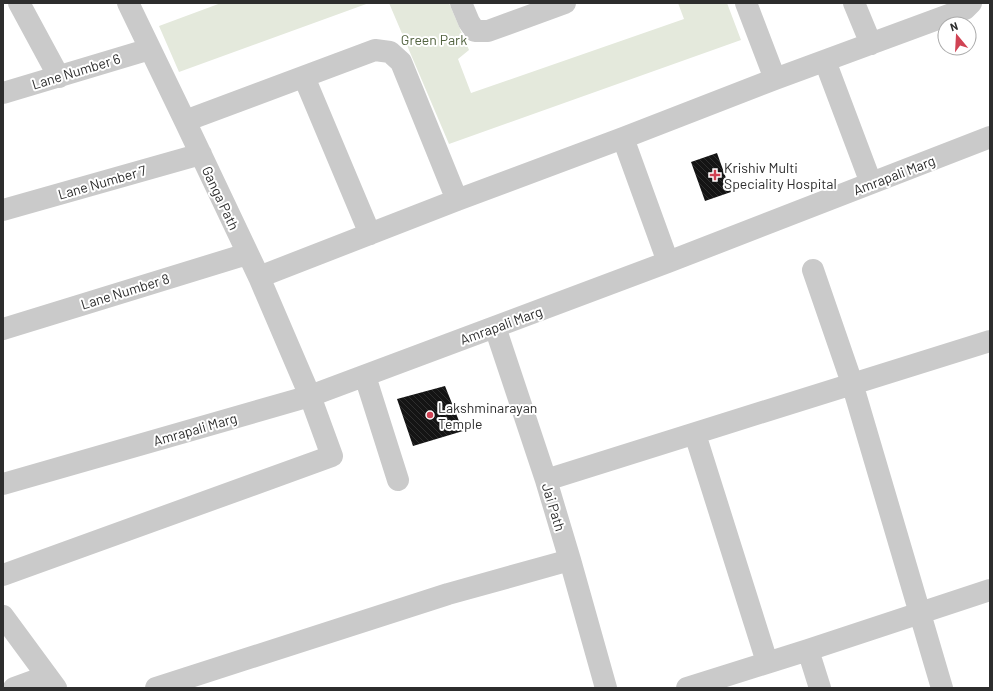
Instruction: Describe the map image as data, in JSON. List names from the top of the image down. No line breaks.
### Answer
{"streets":{"street":["Lane Number 6","Amrapali Marg","Lane Number 7","Ganga Path","Lane Number 8","Jai Path"]},"crossings":[["Lane Number 6","Ganga Path"],["Amrapali Marg","Ganga Path"],["Amrapali Marg","Jai Path"],["Lane Number 7","Ganga Path"],["Ganga Path","Lane Number 8"]],"parks":["Green Park"],"places":{"health":["Krishiv Multi Speciality Hospital"],"other":["Lakshminarayan Temple"]},"north":"top"}
